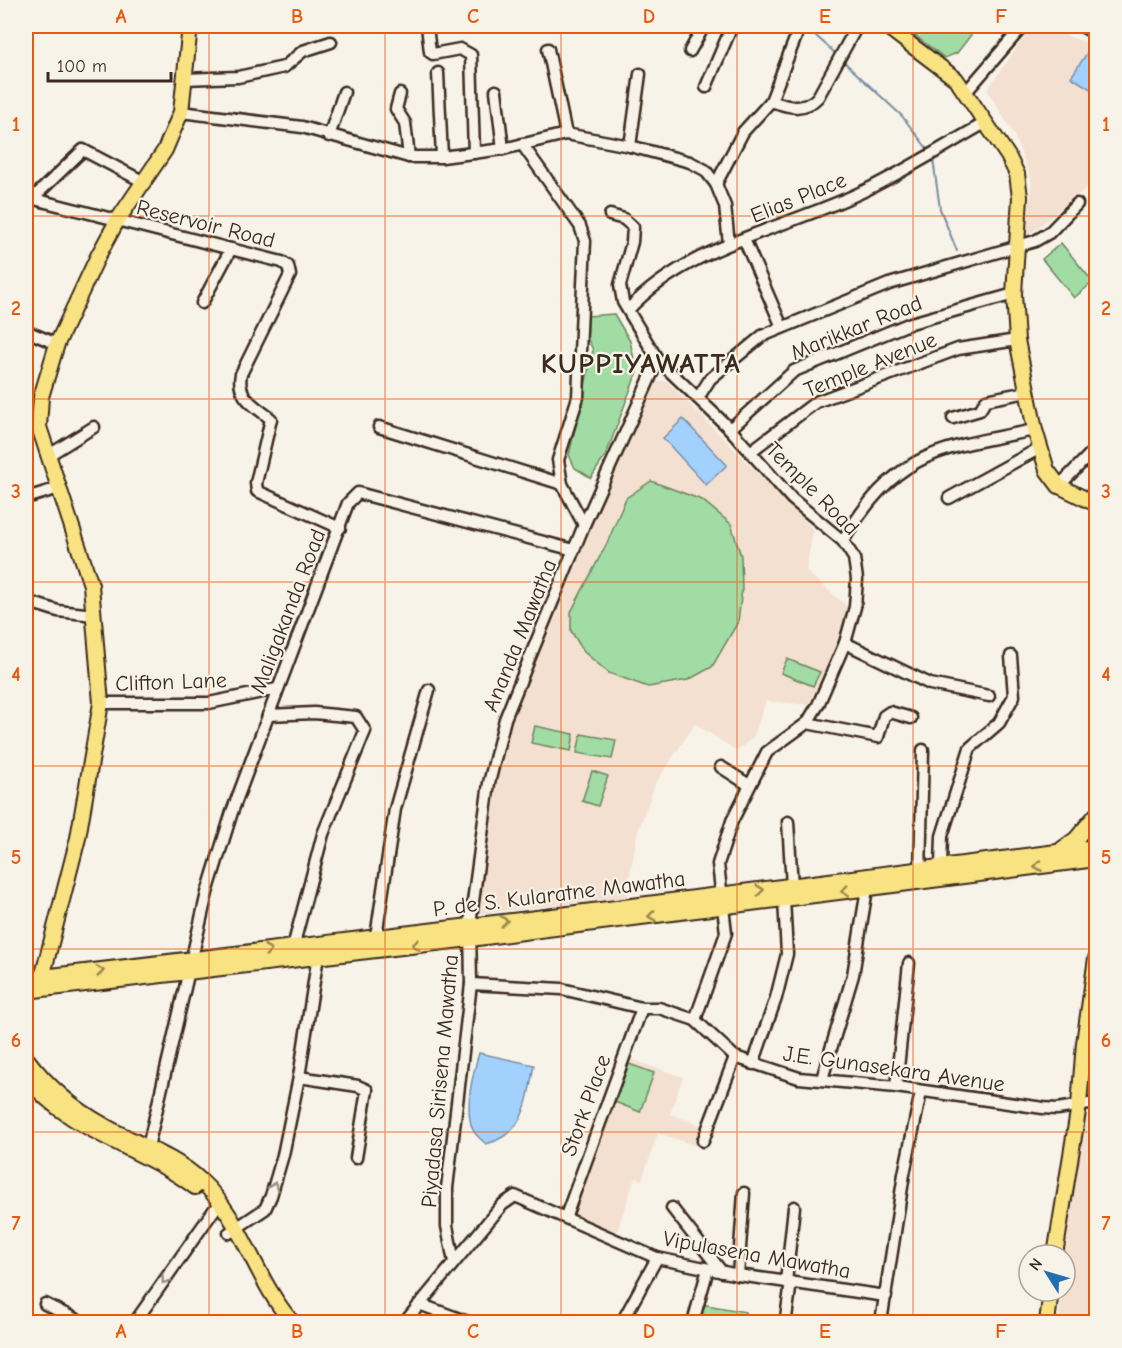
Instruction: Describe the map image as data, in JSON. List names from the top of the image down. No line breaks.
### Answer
{"streets":{"main road":["P. de S. Kularatne Mawatha"],"street":["Elias Place","Reservoir Road","Marikkar Road","Temple Avenue","Temple Road","Maligakanda Road","Ananda Mawatha","Clifton Lane","J.E. Gunasekara Avenue","Piyadasa Sirisena Mawatha","Stork Place","Vipulasena Mawatha"]},"crossings":[["Elias Place","Temple Road"],["Reservoir Road","Maligakanda Road"],["Marikkar Road","Temple Road"],["Temple Avenue","Temple Road"],["Temple Road","Ananda Mawatha"],["Temple Road","P. de S. Kularatne Mawatha"],["Temple Road","J.E. Gunasekara Avenue"],["Maligakanda Road","Ananda Mawatha"],["Maligakanda Road","Clifton Lane"],["Maligakanda Road","P. de S. Kularatne Mawatha"],["Ananda Mawatha","P. de S. Kularatne Mawatha"],["Ananda Mawatha","Piyadasa Sirisena Mawatha"],["P. de S. Kularatne Mawatha","Piyadasa Sirisena Mawatha"],["J.E. Gunasekara Avenue","Piyadasa Sirisena Mawatha"],["J.E. Gunasekara Avenue","Stork Place"],["Piyadasa Sirisena Mawatha","Vipulasena Mawatha"],["Stork Place","Vipulasena Mawatha"]],"districts":["KUPPIYAWATTA"],"scale_bar":"100 m","north":"top left","grid":{"columns":["A","B","C","D","E","F"],"rows":["1","2","3","4","5","6","7"]}}
